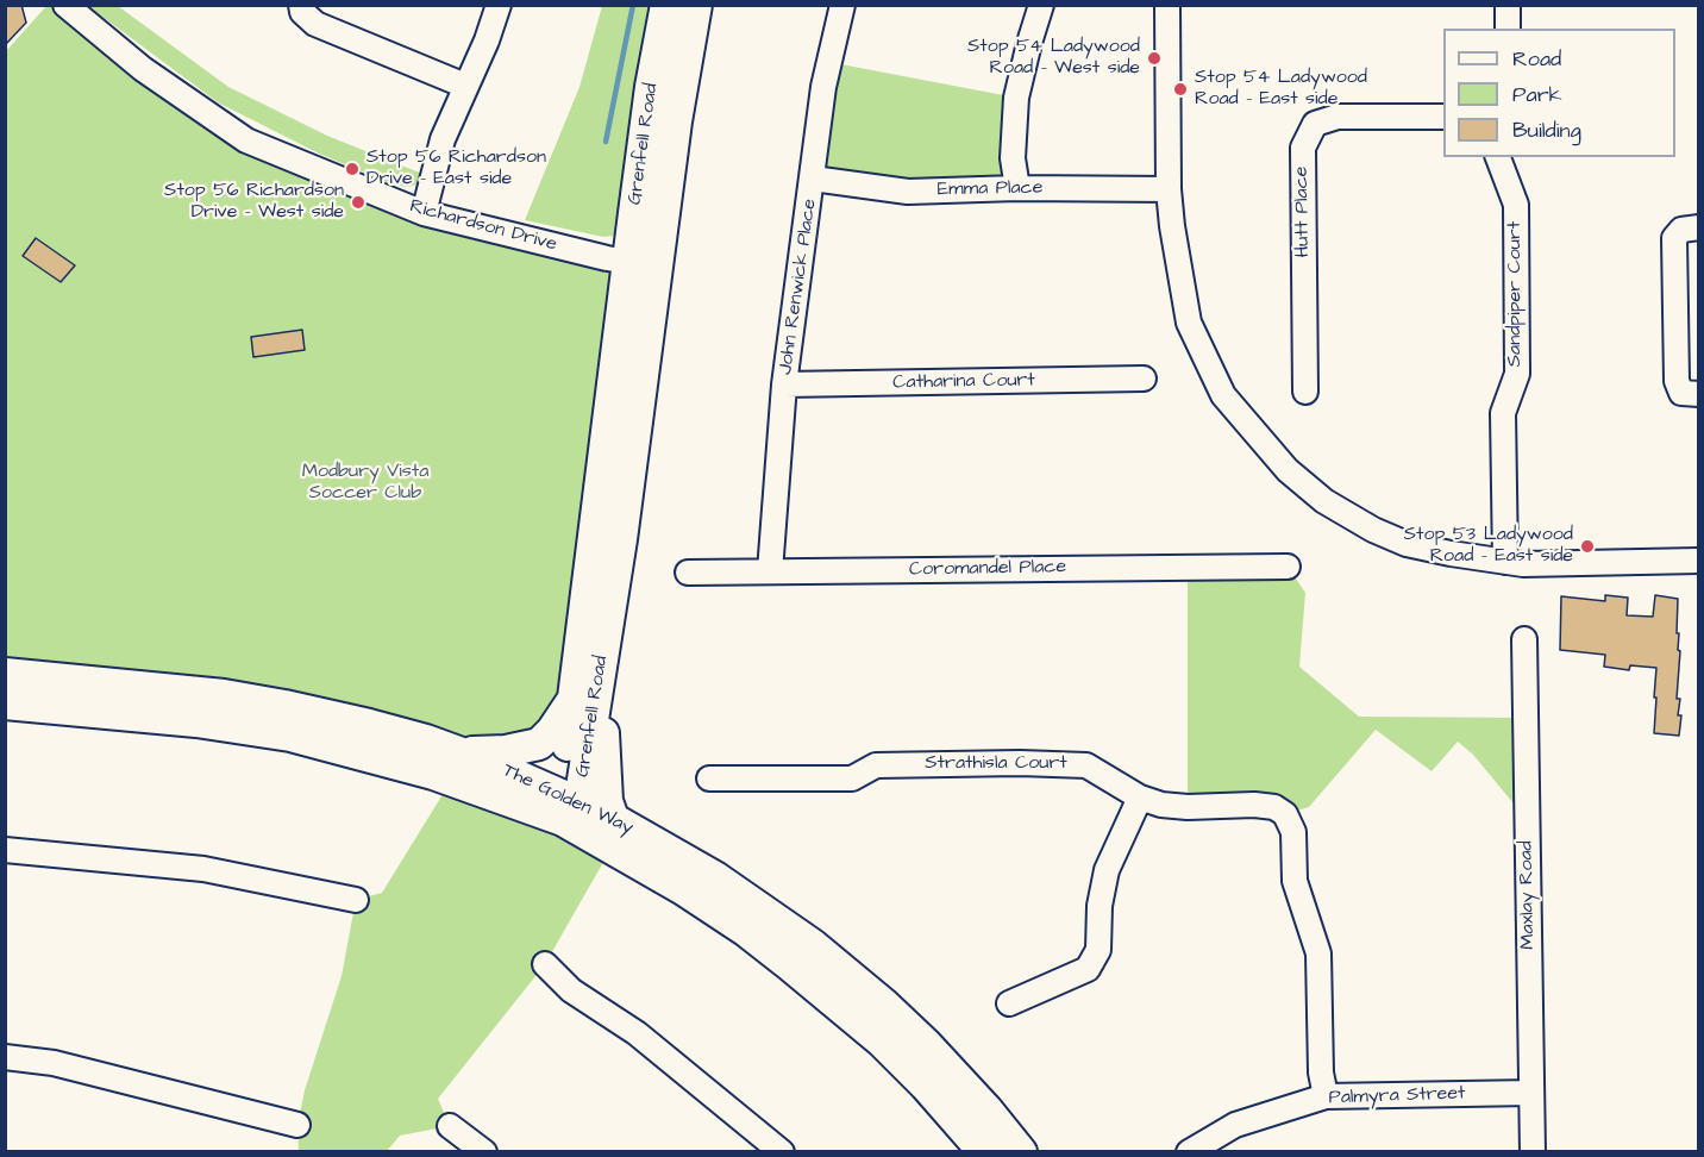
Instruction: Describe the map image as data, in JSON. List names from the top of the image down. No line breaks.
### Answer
{"streets":{"main road":["Grenfell Road","The Golden Way"],"street":["Emma Place","Hutt Place","Richardson Drive","John Renwick Place","Sandpiper Court","Catharina Court","Coromandel Place","Strathisla Court","Maxlay Road","Palmyra Street"]},"crossings":[["Grenfell Road","Richardson Drive"],["Grenfell Road","The Golden Way"],["Emma Place","John Renwick Place"],["John Renwick Place","Catharina Court"],["John Renwick Place","Coromandel Place"],["Strathisla Court","Palmyra Street"],["Maxlay Road","Palmyra Street"]],"parks":["Modbury Vista Soccer Club"],"places":["Stop 54 Ladywood Road - West side","Stop 54 Ladywood Road - East side","Stop 56 Richardson Drive - East side","Stop 56 Richardson Drive - West side","Stop 53 Ladywood Road - East side"],"legend":["Road","Park","Building"]}
